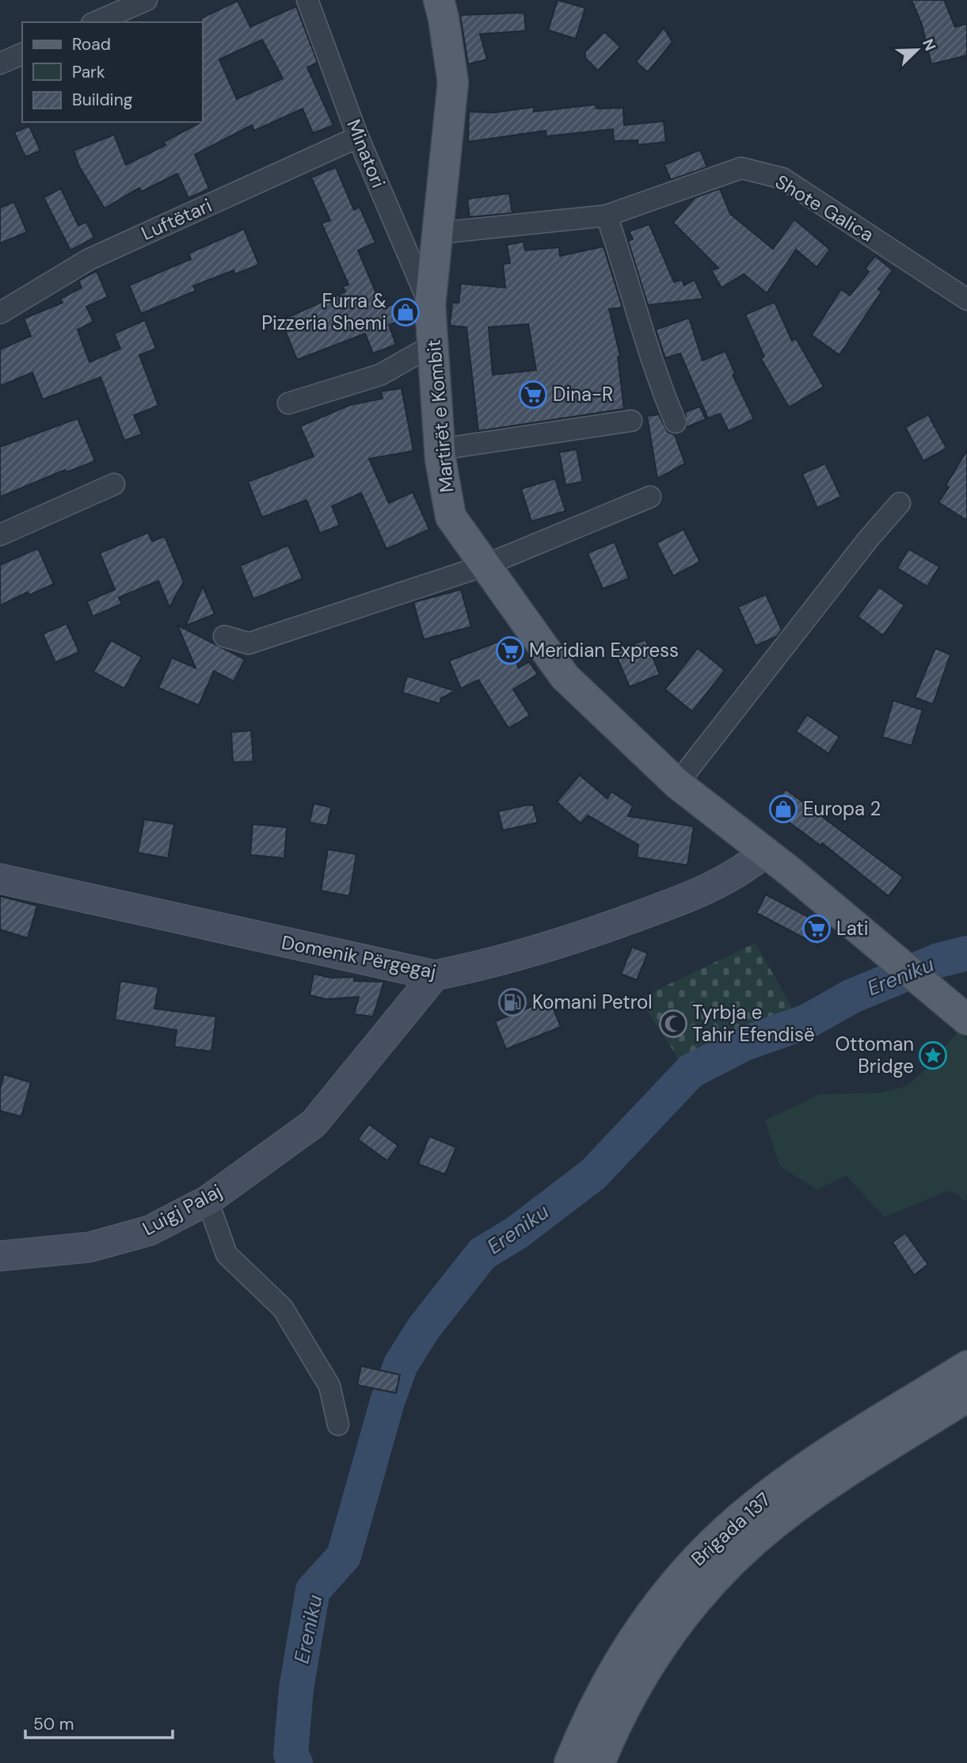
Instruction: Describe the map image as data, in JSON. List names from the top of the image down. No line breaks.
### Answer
{"streets":{"main road":["Martirët e Kombit","Domenik Përgegaj","Luigj Palaj","Brigada 137"],"street":["Minatori","Shote Galica","Luftëtari"]},"crossings":[["Minatori","Luftëtari"],["Minatori","Martirët e Kombit"],["Shote Galica","Martirët e Kombit"],["Martirët e Kombit","Domenik Përgegaj"],["Domenik Përgegaj","Luigj Palaj"]],"water":["Ereniku"],"places":{"shop":["Furra & Pizzeria Shemi","Europa 2"],"supermarket":["Dina-R","Meridian Express","Lati"],"fuel station":["Komani Petrol"],"mosque":["Tyrbja e Tahir Efendisë"],"place":["Ottoman Bridge"]},"legend":["Road","Park","Building"],"scale_bar":"50 m","north":"top right"}
